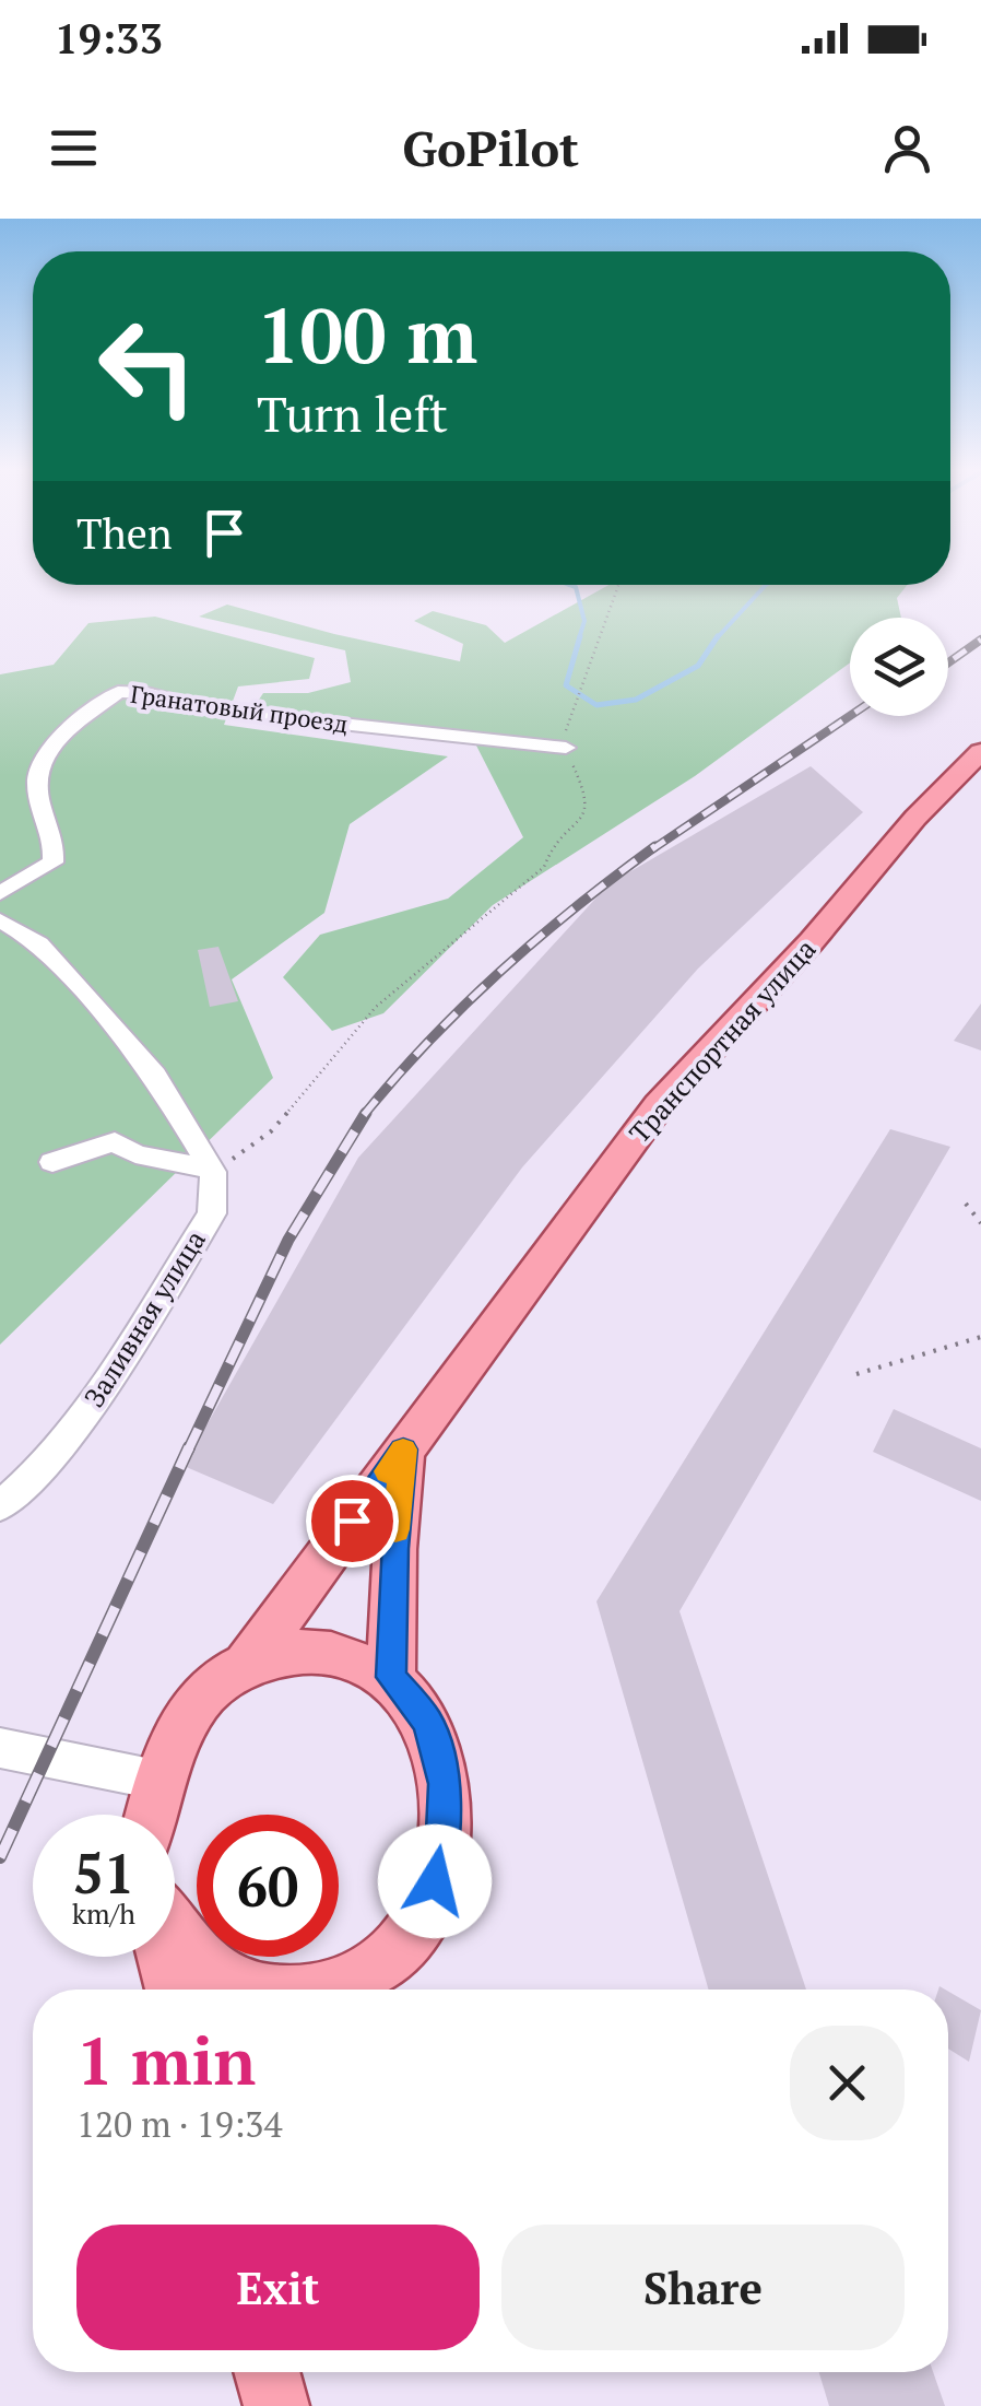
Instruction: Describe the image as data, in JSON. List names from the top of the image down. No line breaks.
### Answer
{"streets":{"main road":["Транспортная улица"],"street":["Гранатовый проезд","Заливная улица"]},"page":{"status":"19:33","header":"GoPilot","turn":["100 m","Turn left"],"then":"Then","speed":"51 km/h","limit":"60","heading":["1 min","120 m · 19:34"],"buttons":["Exit","Share"]}}
